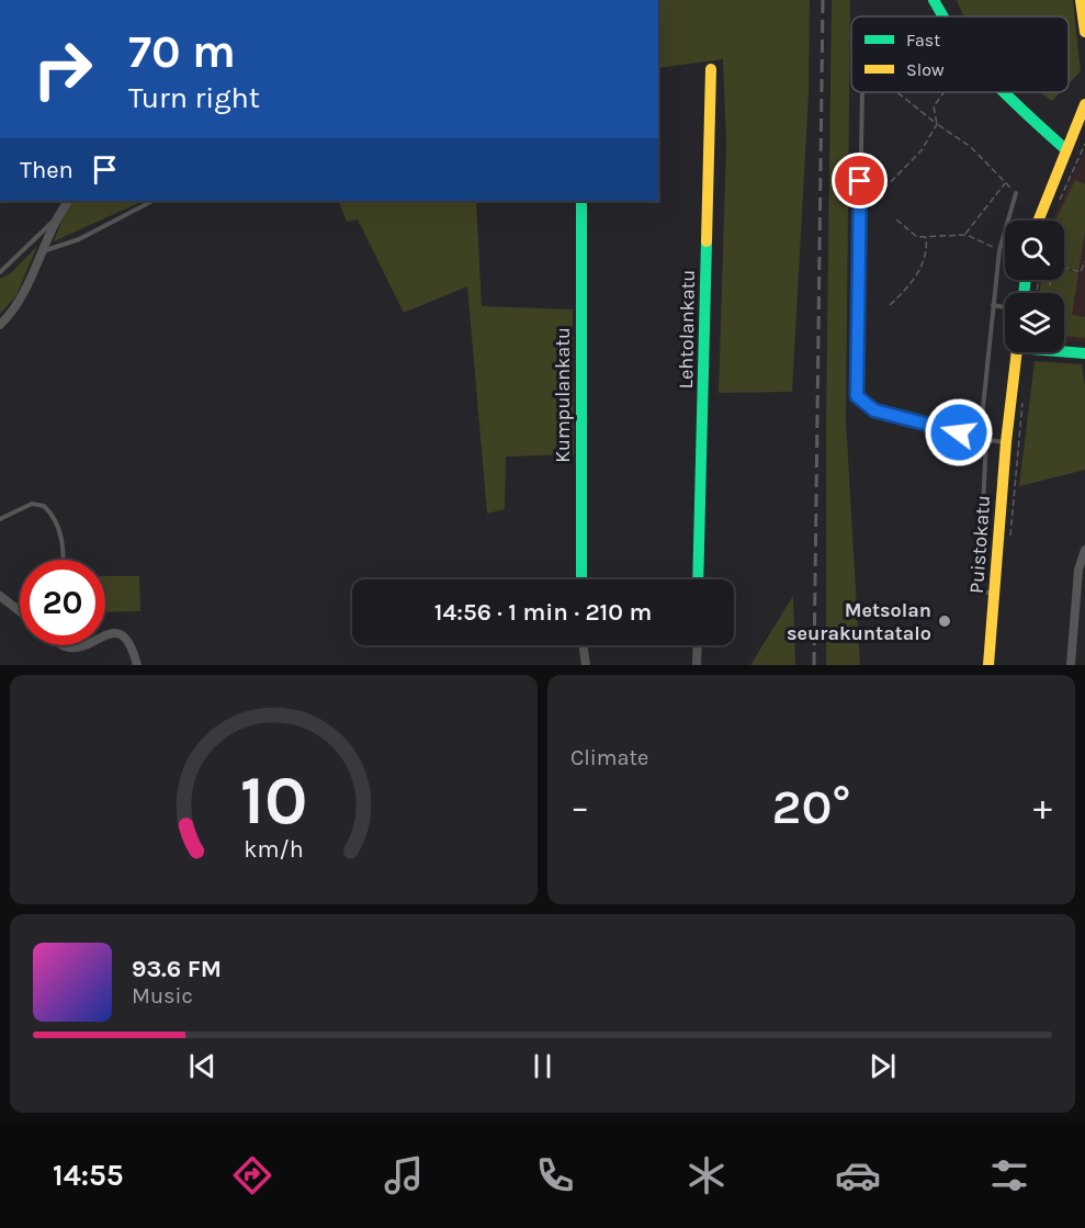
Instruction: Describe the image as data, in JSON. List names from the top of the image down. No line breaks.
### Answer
{"streets":{"street":["Lehtolankatu","Kumpulankatu","Puistokatu"]},"places":["Metsolan seurakuntatalo"],"legend":["Fast","Slow"],"page":{"turn":["70 m","Turn right"],"then":"Then","limit":"20","trip":"14:56 · 1 min · 210 m","tile":"Climate","heat":["−","20°","+"],"song":["93.6 FM","Music"],"tabs":"14:55","gauge":["10","km/h"]}}
